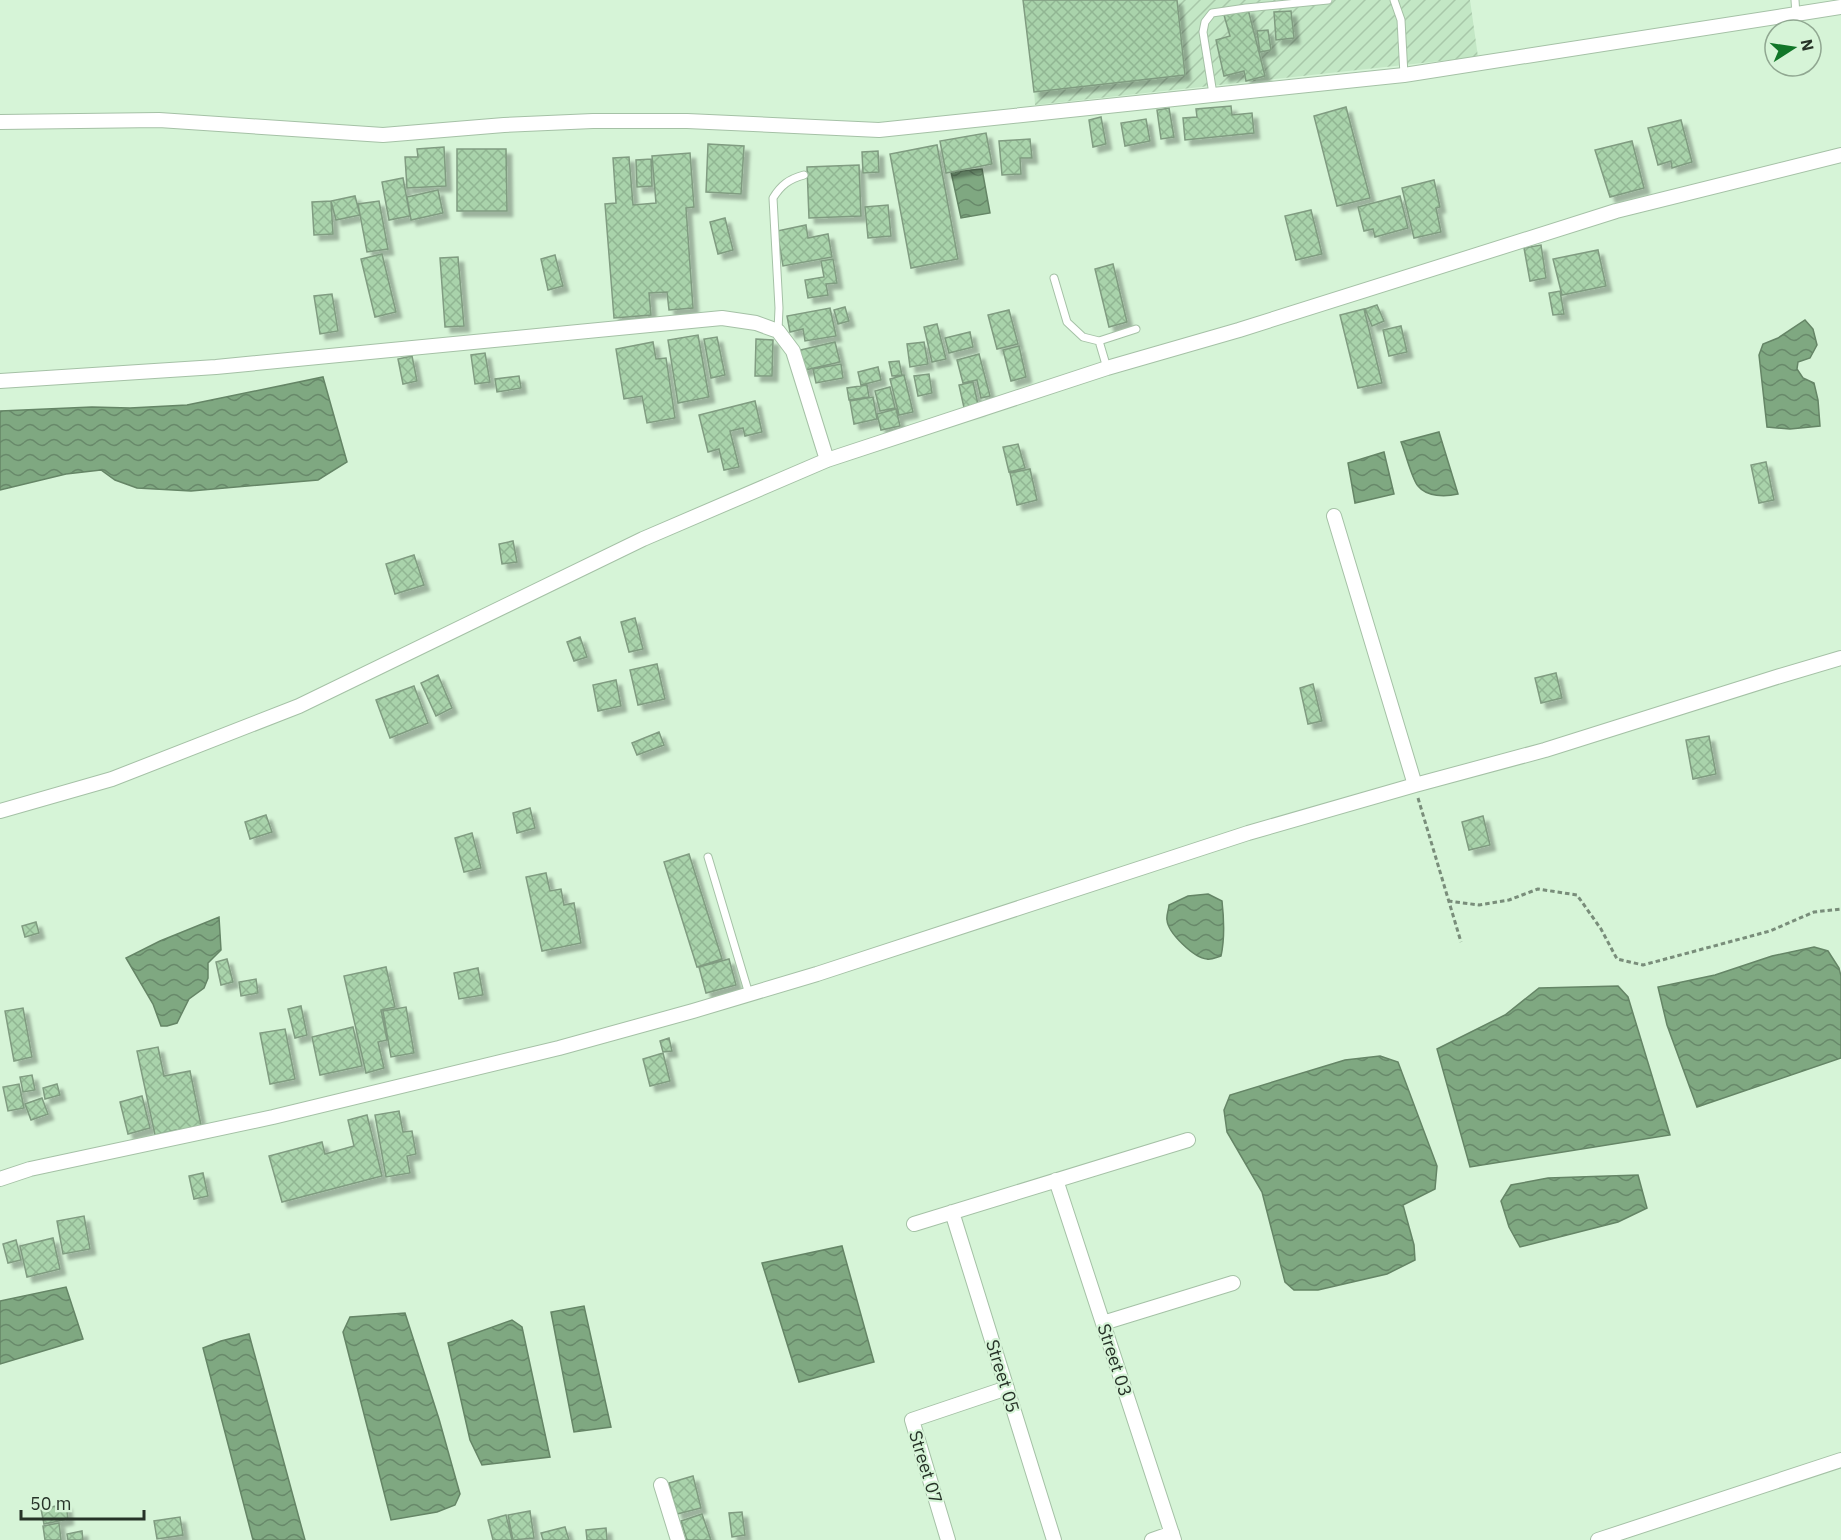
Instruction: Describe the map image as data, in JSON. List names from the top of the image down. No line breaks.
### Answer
{"streets":{"street":["Street 03","Street 05","Street 07"]},"crossings":[["Street 05","Street 07"]],"scale_bar":"50 m","north":"right"}
